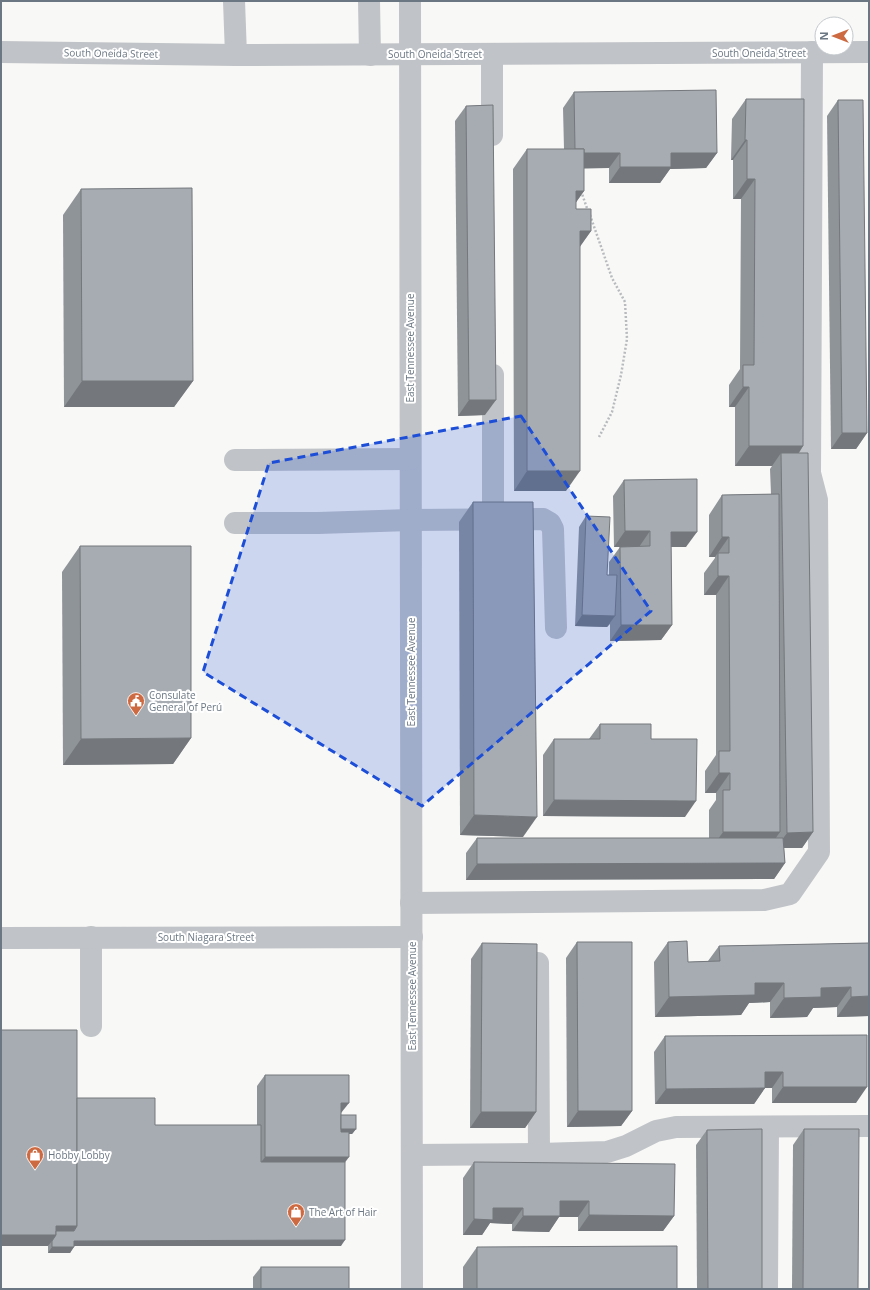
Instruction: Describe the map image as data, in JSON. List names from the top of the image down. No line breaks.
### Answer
{"streets":{"street":["South Oneida Street","East Tennessee Avenue","South Niagara Street"]},"crossings":[["South Oneida Street","East Tennessee Avenue"],["East Tennessee Avenue","South Niagara Street"]],"places":{"public building":["Consulate General of Perú"],"shop":["Hobby Lobby","The Art of Hair"]},"north":"left"}
